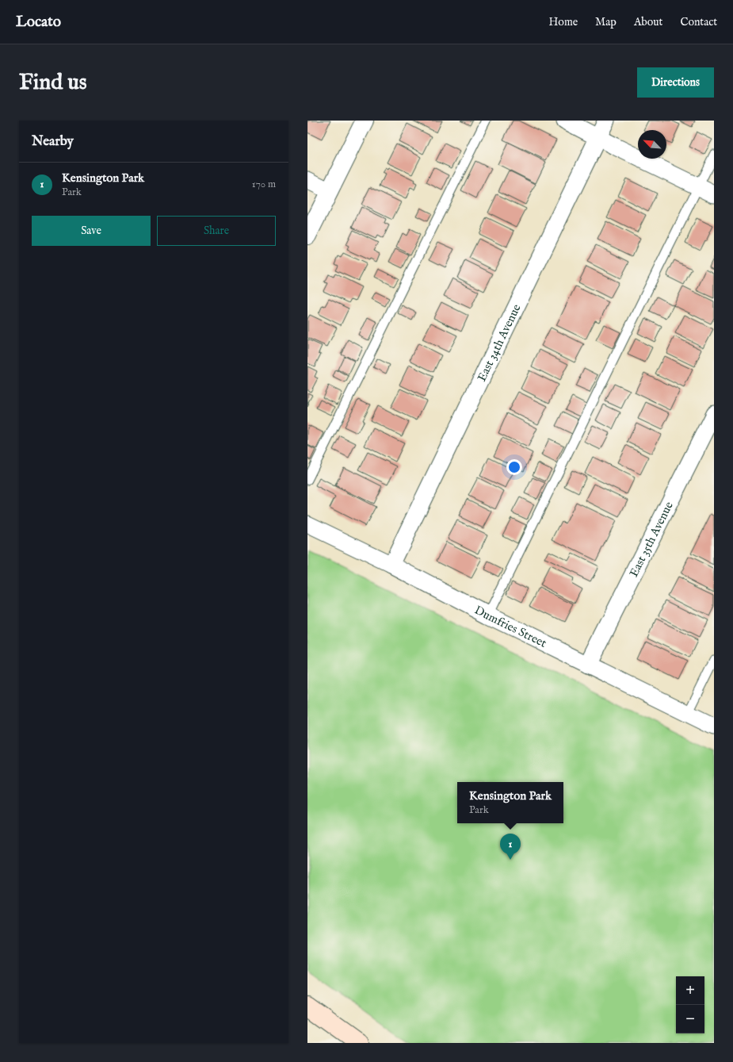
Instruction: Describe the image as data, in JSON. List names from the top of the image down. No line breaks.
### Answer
{"streets":{"street":["East 34th Avenue","East 35th Avenue","Dumfries Street"]},"crossings":[["East 34th Avenue","Dumfries Street"],["East 35th Avenue","Dumfries Street"]],"north":"top left","page":{"header":"Locato","nav":["Home","Map","About","Contact"],"buttons":["Directions",["Save","Share"]],"title":"Find us","heading":"Nearby","list":[{"mark":"1","name":"Kensington Park","note":"Park","value":"170 m"}],"popup":["Kensington Park","Park"],"pins":"1","map_buttons":["+","−"]}}
